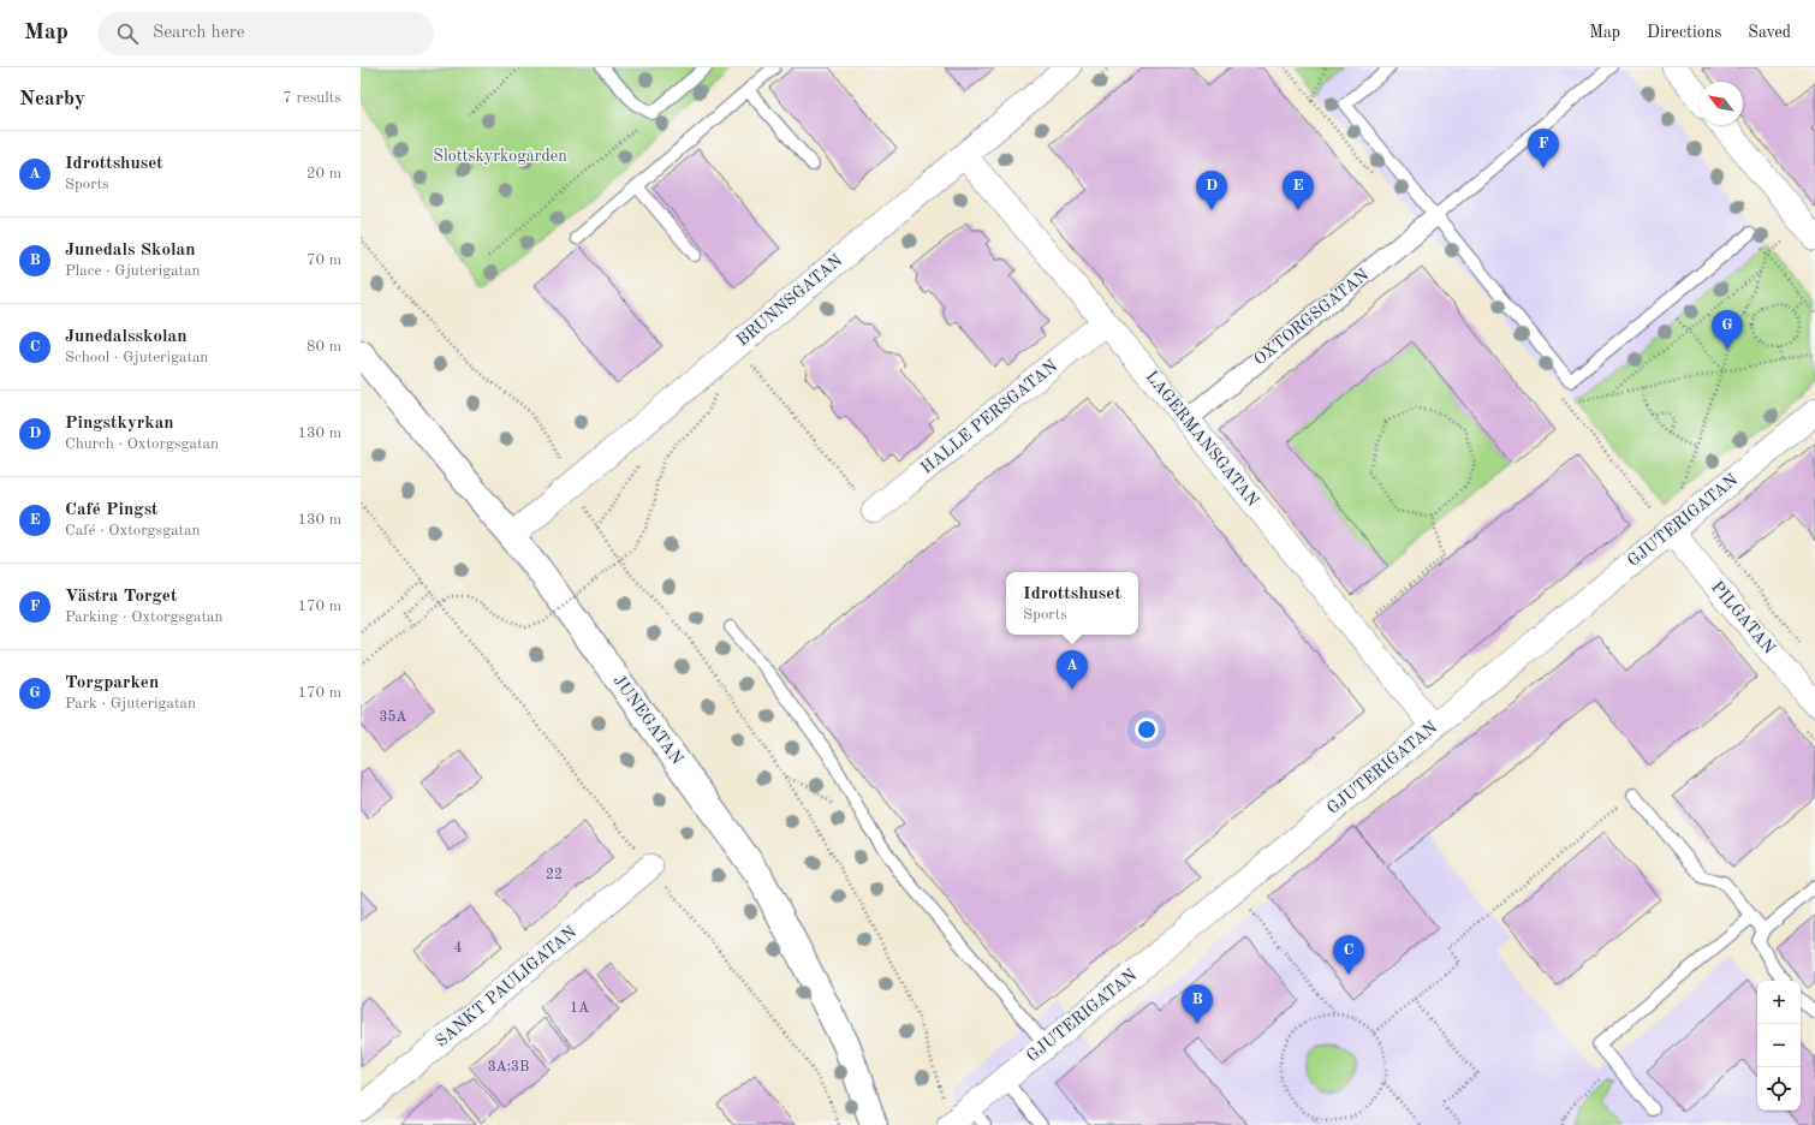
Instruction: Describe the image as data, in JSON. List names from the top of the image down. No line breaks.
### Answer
{"streets":{"street":["BRUNNSGATAN","OXTORGSGATAN","HALLE PERSGATAN","LAGERMANSGATAN","GJUTERIGATAN","PILGATAN","JUNEGATAN","SANKT PAULIGATAN"]},"crossings":[["BRUNNSGATAN","LAGERMANSGATAN"],["BRUNNSGATAN","JUNEGATAN"],["OXTORGSGATAN","LAGERMANSGATAN"],["HALLE PERSGATAN","LAGERMANSGATAN"],["LAGERMANSGATAN","GJUTERIGATAN"],["GJUTERIGATAN","PILGATAN"]],"parks":["Slottskyrkogården"],"house_numbers":["35A","22","4","1A","3A;3B"],"north":"top left","page":{"header":"Map","search":"Search here","nav":["Map","Directions","Saved"],"heading":["Nearby","7 results"],"pins":["F","D","E","G","A","C","B"],"list":[{"mark":"A","name":"Idrottshuset","note":"Sports","value":"20 m"},{"mark":"B","name":"Junedals Skolan","note":"Place · Gjuterigatan","value":"70 m"},{"mark":"C","name":"Junedalsskolan","note":"School · Gjuterigatan","value":"80 m"},{"mark":"D","name":"Pingstkyrkan","note":"Church · Oxtorgsgatan","value":"130 m"},{"mark":"E","name":"Café Pingst","note":"Café · Oxtorgsgatan","value":"130 m"},{"mark":"F","name":"Västra Torget","note":"Parking · Oxtorgsgatan","value":"170 m"},{"mark":"G","name":"Torgparken","note":"Park · Gjuterigatan","value":"170 m"}],"popup":["Idrottshuset","Sports"],"map_buttons":["+","−"]}}
